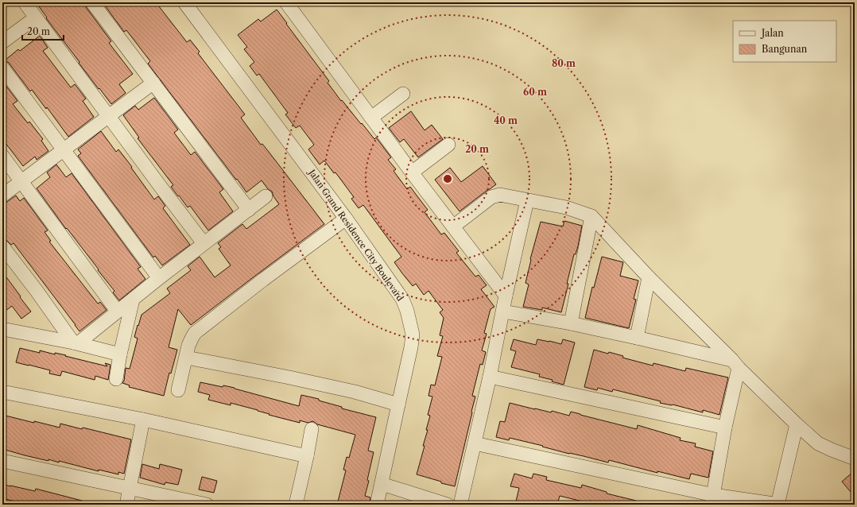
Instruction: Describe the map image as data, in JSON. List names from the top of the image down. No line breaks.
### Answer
{"streets":{"street":["Jalan Grand Residence City Boulevard"]},"legend":["Jalan","Bangunan"],"scale_bar":"20 m","rings":["80 m","60 m","40 m","20 m"]}
